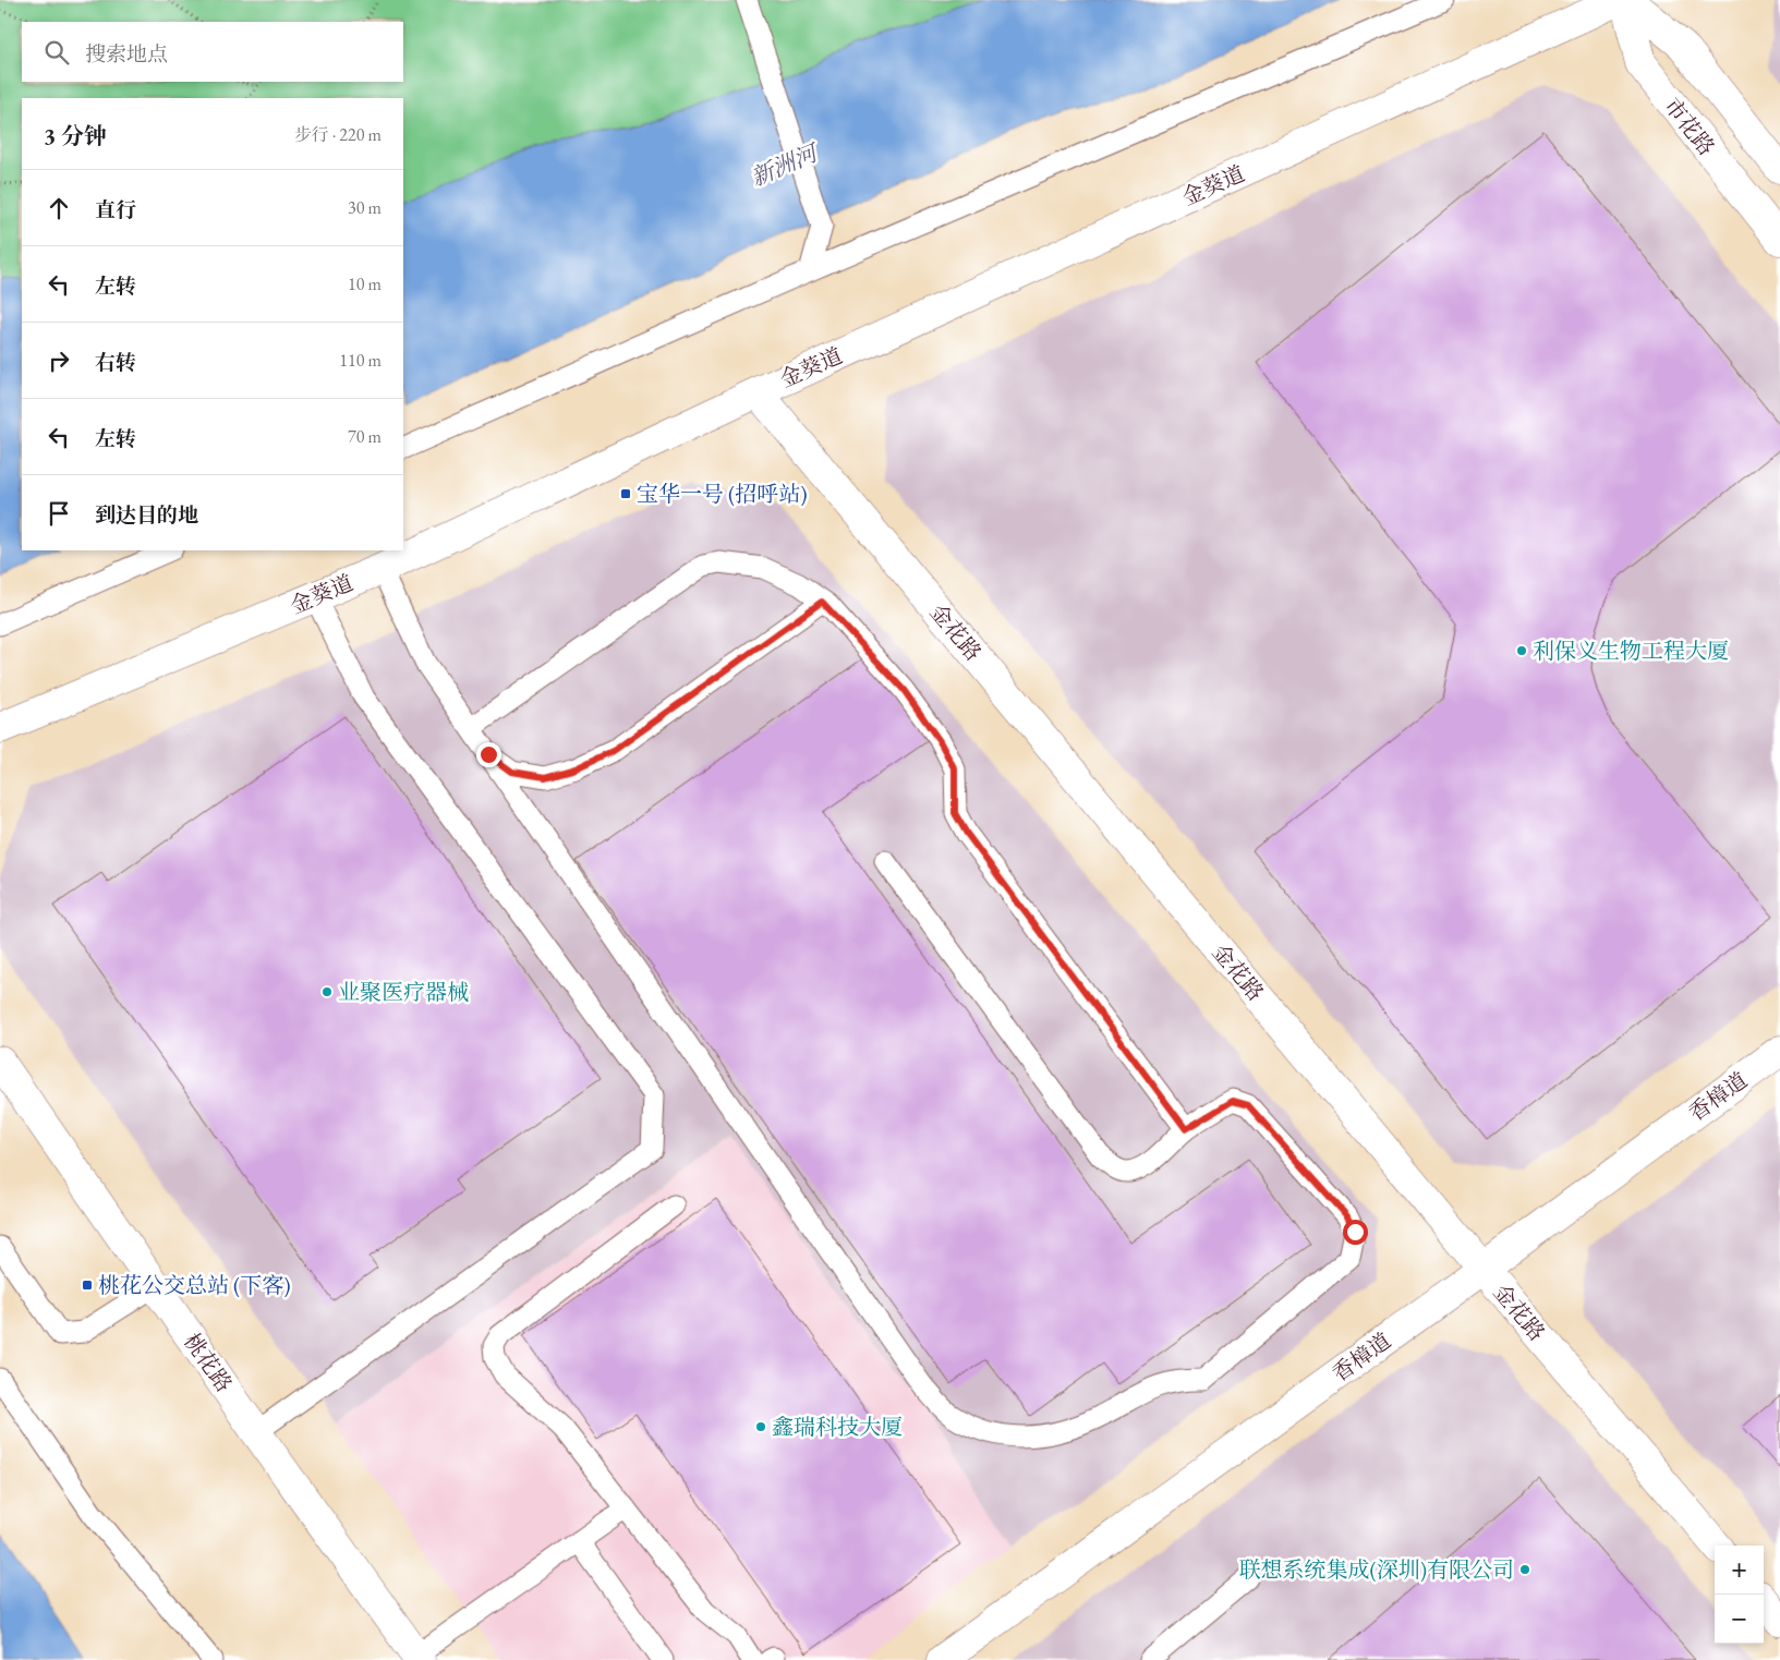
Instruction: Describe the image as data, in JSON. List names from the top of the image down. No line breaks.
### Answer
{"streets":{"street":["市花路","金葵道","金花路","香樟道","桃花路"]},"crossings":[["金葵道","金花路"],["金花路","香樟道"]],"water":["新洲河"],"places":{"transit":["宝华一号 (招呼站)","桃花公交总站 (下客)"],"other":["利保义生物工程大厦","业聚医疗器械","鑫瑞科技大厦","联想系统集成(深圳)有限公司"]},"page":{"search":"搜索地点","heading":["3 分钟","步行 · 220 m"],"list":[["直行","30 m"],["左转","10 m"],["右转","110 m"],["左转","70 m"],"到达目的地"],"map_buttons":["+","−"]}}
